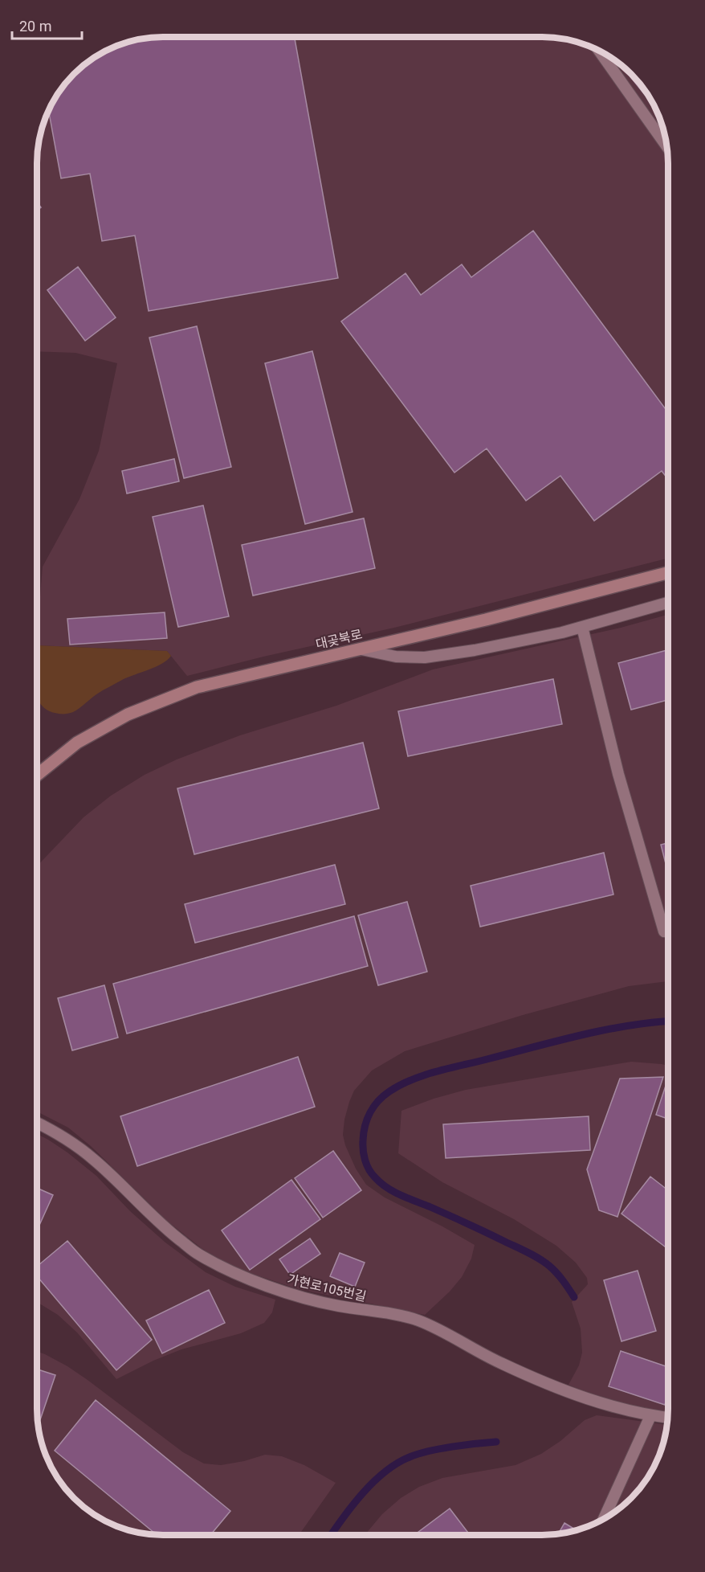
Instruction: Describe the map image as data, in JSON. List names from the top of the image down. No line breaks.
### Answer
{"streets":{"street":["대곶북로"],"lane":["가현로105번길"]},"scale_bar":"20 m"}
